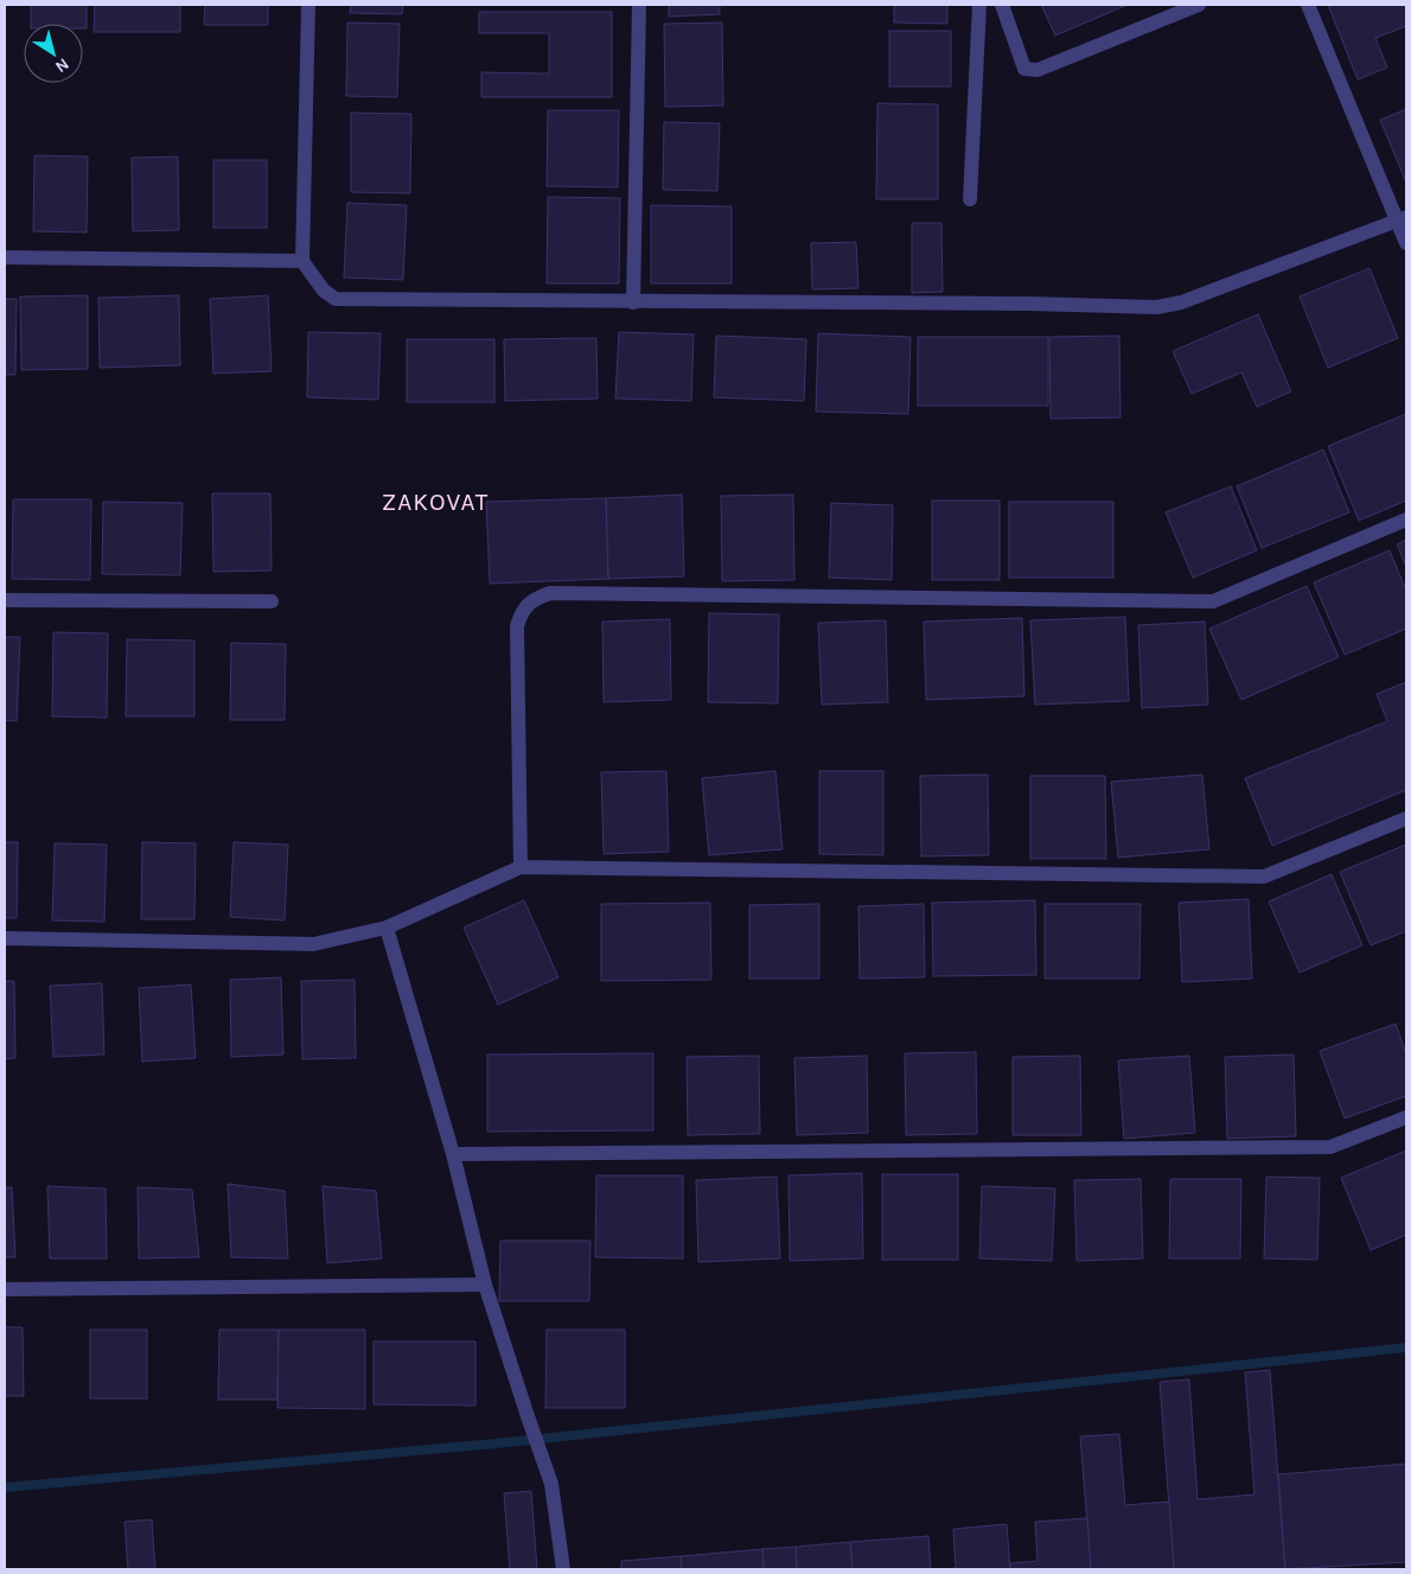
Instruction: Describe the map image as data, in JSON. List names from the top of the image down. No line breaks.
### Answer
{"districts":["ZAKOVAT"],"north":"bottom right"}
